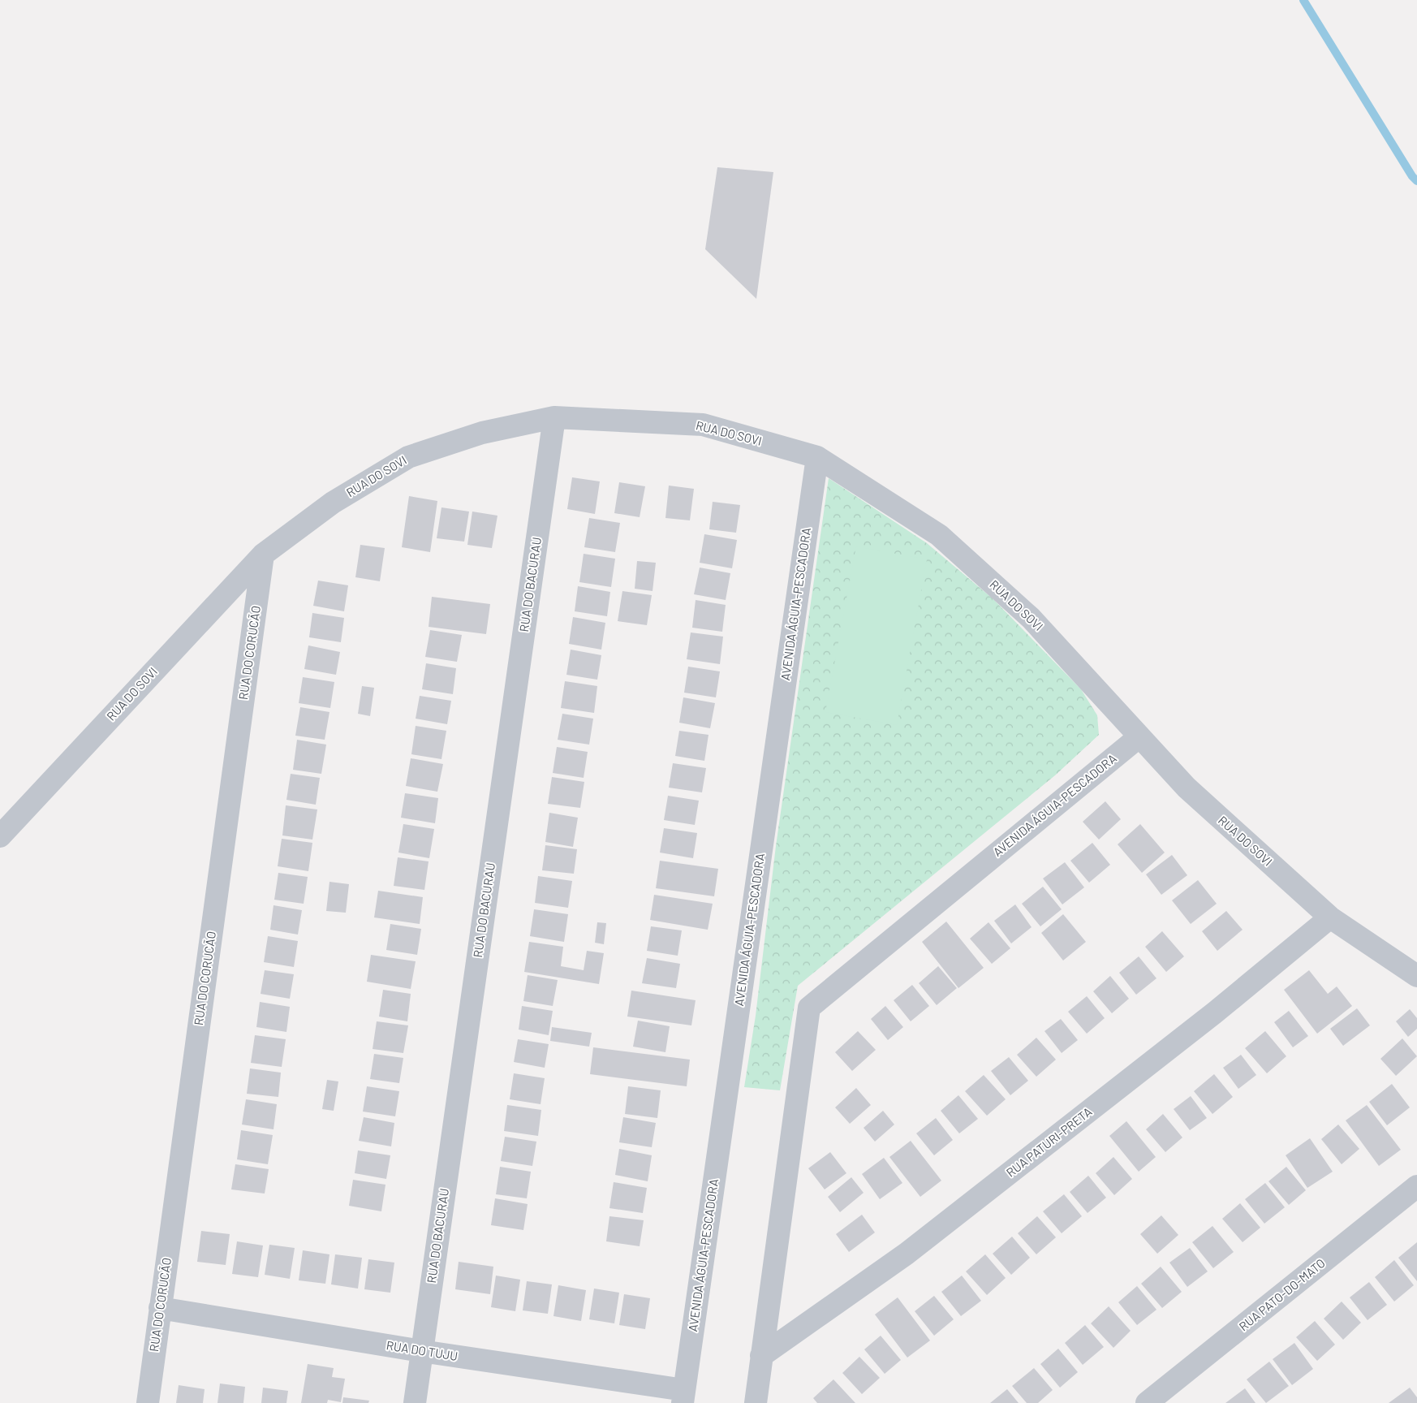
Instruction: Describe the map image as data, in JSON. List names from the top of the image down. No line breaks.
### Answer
{"streets":{"street":["RUA DO SOVI","RUA DO BACURAU","AVENIDA ÁGUIA-PESCADORA","RUA DO CORUCÃO","RUA PATURI-PRETA","RUA PATO-DO-MATO","RUA DO TUJU"]},"crossings":[["RUA DO SOVI","RUA DO BACURAU"],["RUA DO SOVI","AVENIDA ÁGUIA-PESCADORA"],["RUA DO SOVI","RUA DO CORUCÃO"],["RUA DO SOVI","RUA PATURI-PRETA"],["RUA DO BACURAU","RUA DO TUJU"],["AVENIDA ÁGUIA-PESCADORA","RUA PATURI-PRETA"],["AVENIDA ÁGUIA-PESCADORA","RUA DO TUJU"],["RUA DO CORUCÃO","RUA DO TUJU"]]}
